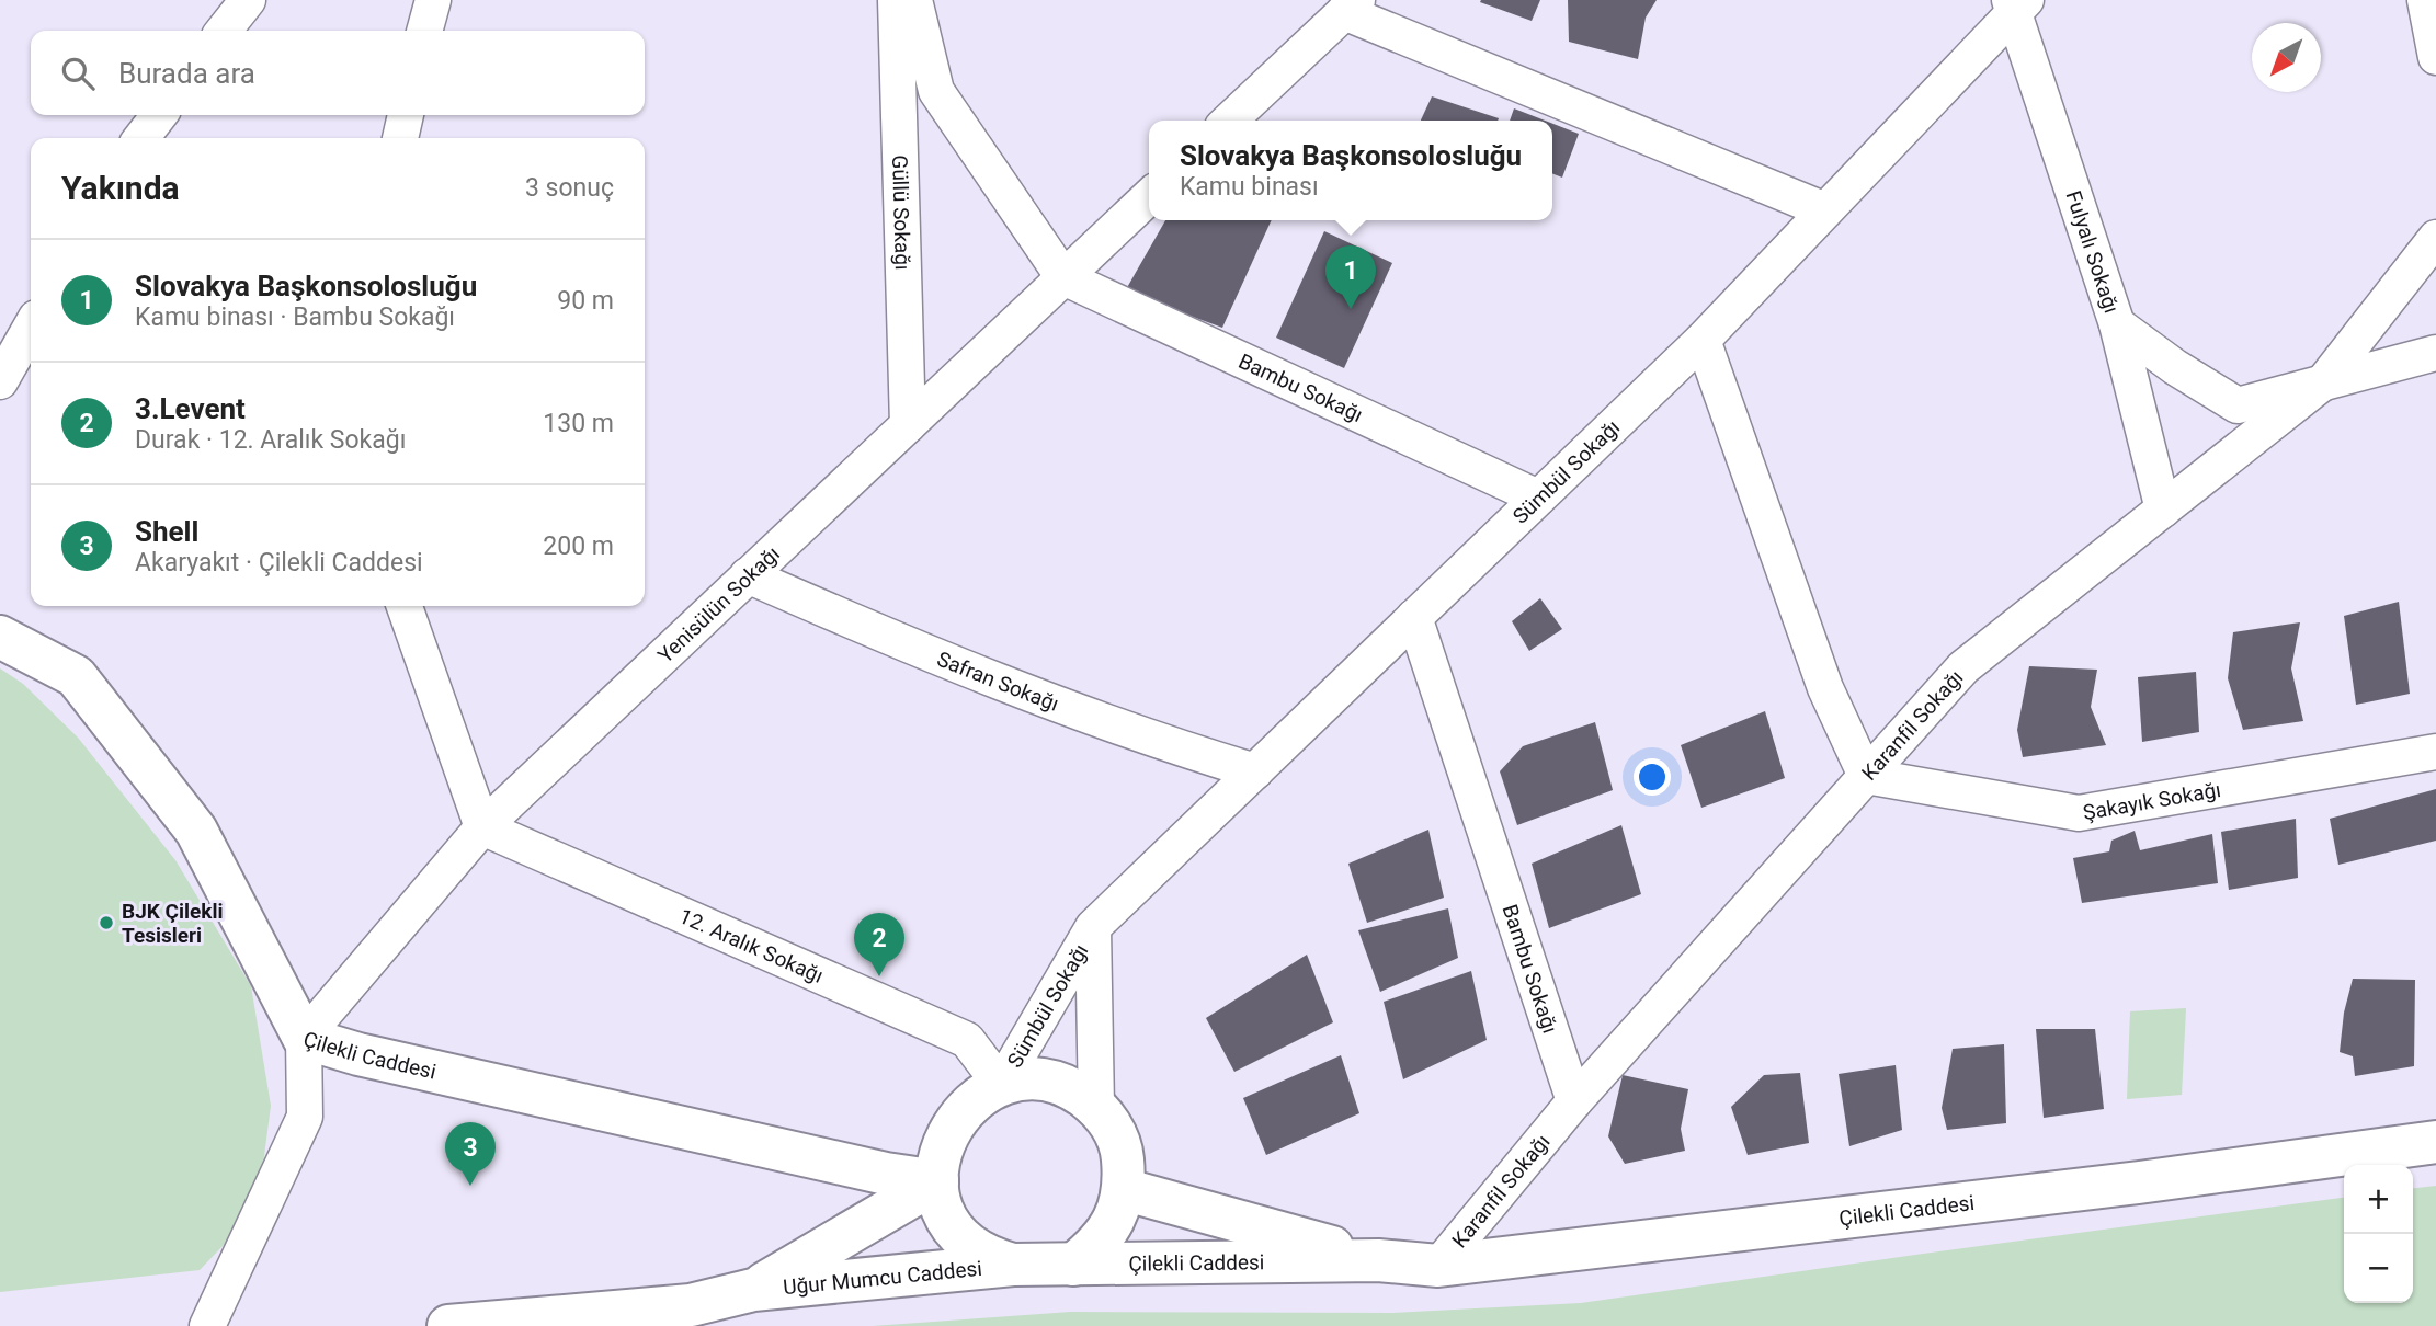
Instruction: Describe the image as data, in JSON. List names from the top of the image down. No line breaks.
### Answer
{"streets":{"main road":["Çilekli Caddesi","Uğur Mumcu Caddesi"],"street":["Güllü Sokağı","Fulyalı Sokağı","Bambu Sokağı","Sümbül Sokağı","Yenisülün Sokağı","Safran Sokağı","Karanfil Sokağı","Şakayık Sokağı","12. Aralık Sokağı"]},"crossings":[["Güllü Sokağı","Yenisülün Sokağı"],["Fulyalı Sokağı","Sümbül Sokağı"],["Fulyalı Sokağı","Karanfil Sokağı"],["Bambu Sokağı","Sümbül Sokağı"],["Bambu Sokağı","Yenisülün Sokağı"],["Bambu Sokağı","Karanfil Sokağı"],["Sümbül Sokağı","Safran Sokağı"],["Sümbül Sokağı","12. Aralık Sokağı"],["Sümbül Sokağı","Çilekli Caddesi"],["Sümbül Sokağı","Uğur Mumcu Caddesi"],["Yenisülün Sokağı","Safran Sokağı"],["Yenisülün Sokağı","12. Aralık Sokağı"],["Yenisülün Sokağı","Çilekli Caddesi"],["Karanfil Sokağı","Şakayık Sokağı"],["Karanfil Sokağı","Çilekli Caddesi"],["12. Aralık Sokağı","Çilekli Caddesi"],["12. Aralık Sokağı","Uğur Mumcu Caddesi"],["Çilekli Caddesi","Uğur Mumcu Caddesi"]],"places":["BJK Çilekli Tesisleri"],"north":"bottom left","page":{"search":"Burada ara","popup":["Slovakya Başkonsolosluğu","Kamu binası"],"heading":["Yakında","3 sonuç"],"list":[{"mark":"1","name":"Slovakya Başkonsolosluğu","note":"Kamu binası · Bambu Sokağı","value":"90 m"},{"mark":"2","name":"3.Levent","note":"Durak · 12. Aralık Sokağı","value":"130 m"},{"mark":"3","name":"Shell","note":"Akaryakıt · Çilekli Caddesi","value":"200 m"}],"pins":["1","2","3"],"map_buttons":["+","−"]}}
